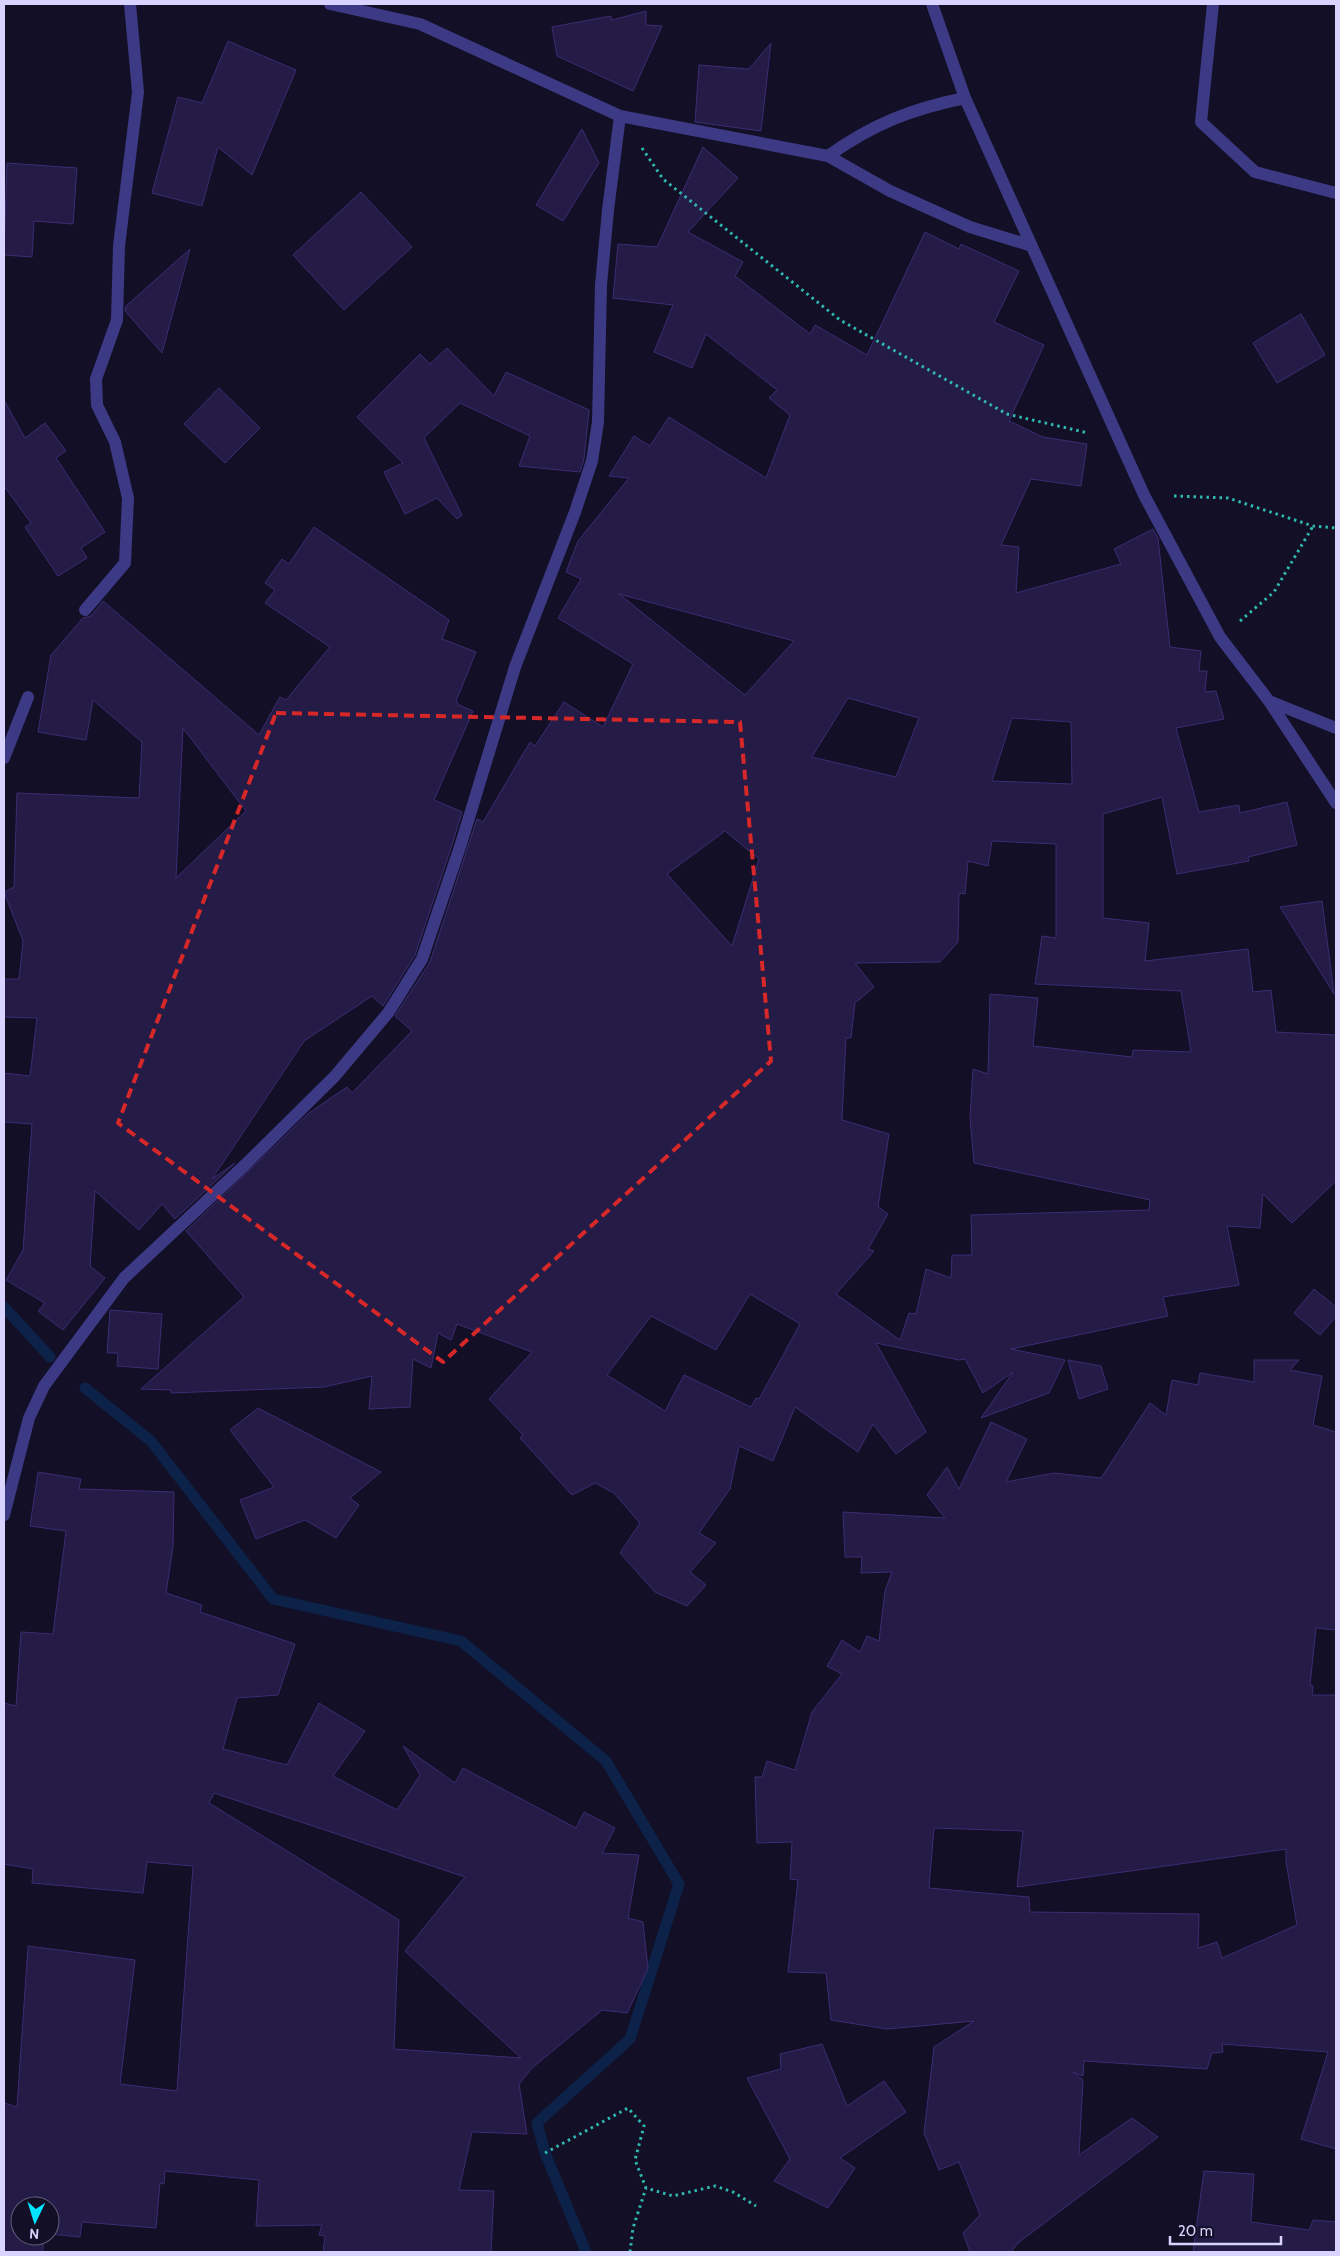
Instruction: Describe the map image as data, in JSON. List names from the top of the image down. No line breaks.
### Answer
{"scale_bar":"20 m","north":"bottom"}
